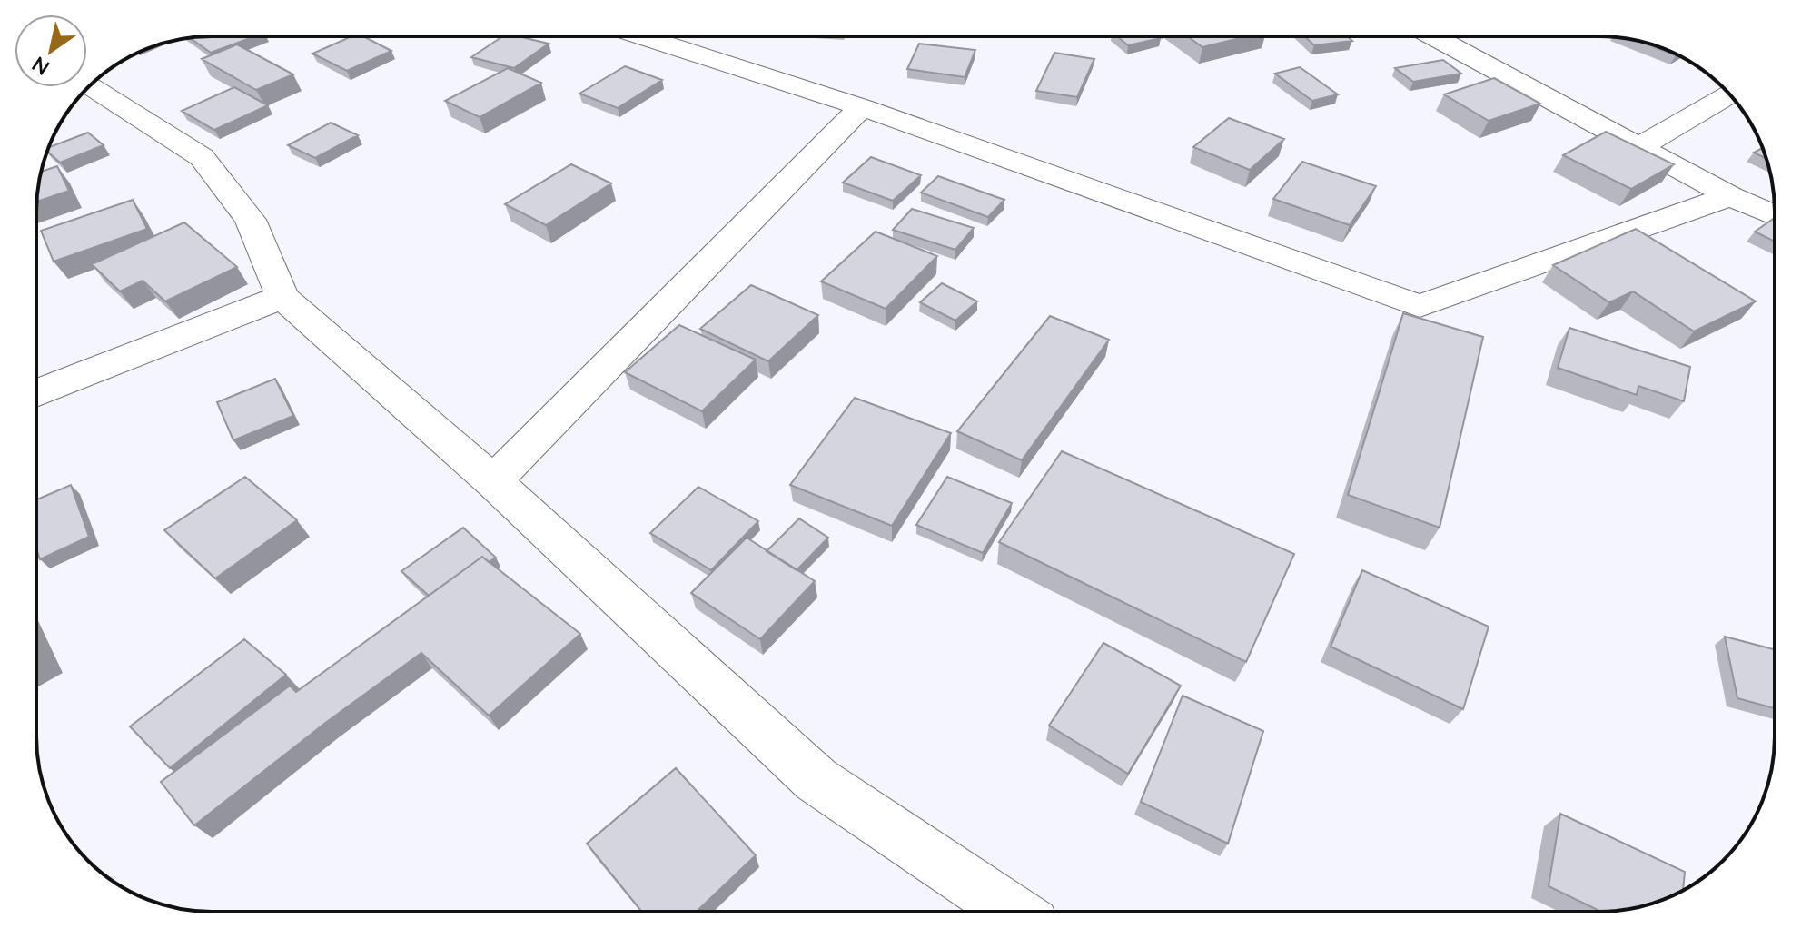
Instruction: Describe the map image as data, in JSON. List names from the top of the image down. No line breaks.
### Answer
{"north":"bottom left"}
